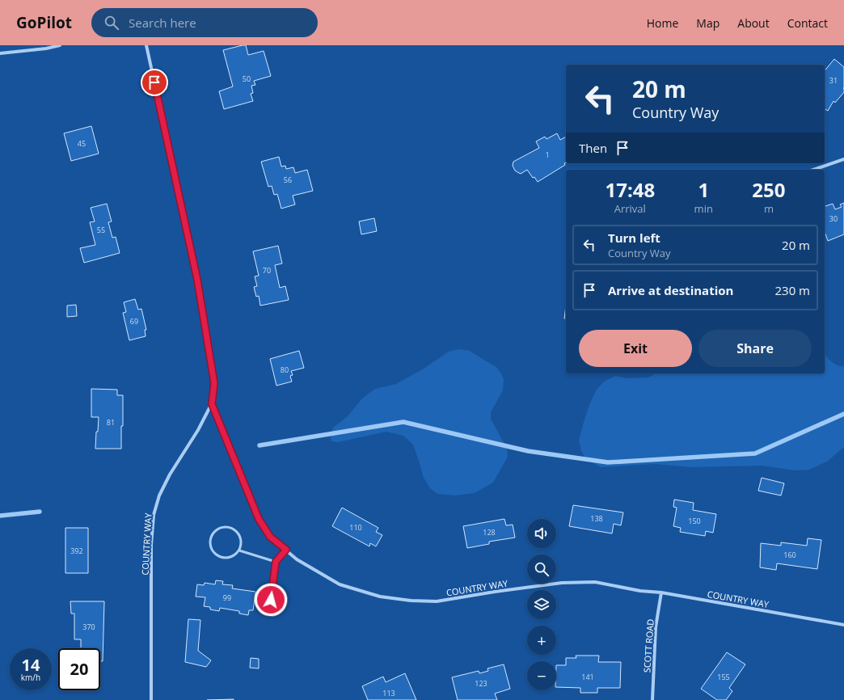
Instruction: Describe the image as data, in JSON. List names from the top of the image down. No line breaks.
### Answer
{"streets":{"street":["COUNTRY WAY","SCOTT ROAD"]},"crossings":[["COUNTRY WAY","SCOTT ROAD"]],"house_numbers":["50","31","45","1","56","30","55","70","69","80","81","138","150","110","128","392","160","99","370","141","155","123","113"],"page":{"header":"GoPilot","search":"Search here","nav":["Home","Map","About","Contact"],"turn":["20 m","Country Way"],"then":"Then","eta":["17:48","Arrival","1","min","250","m"],"list":[{"name":"Turn left","note":"Country Way","value":"20 m"},{"name":"Arrive at destination","value":"230 m"}],"buttons":["Exit","Share"],"map_buttons":["+","−"],"speed":"14 km/h","limit":"20"}}
